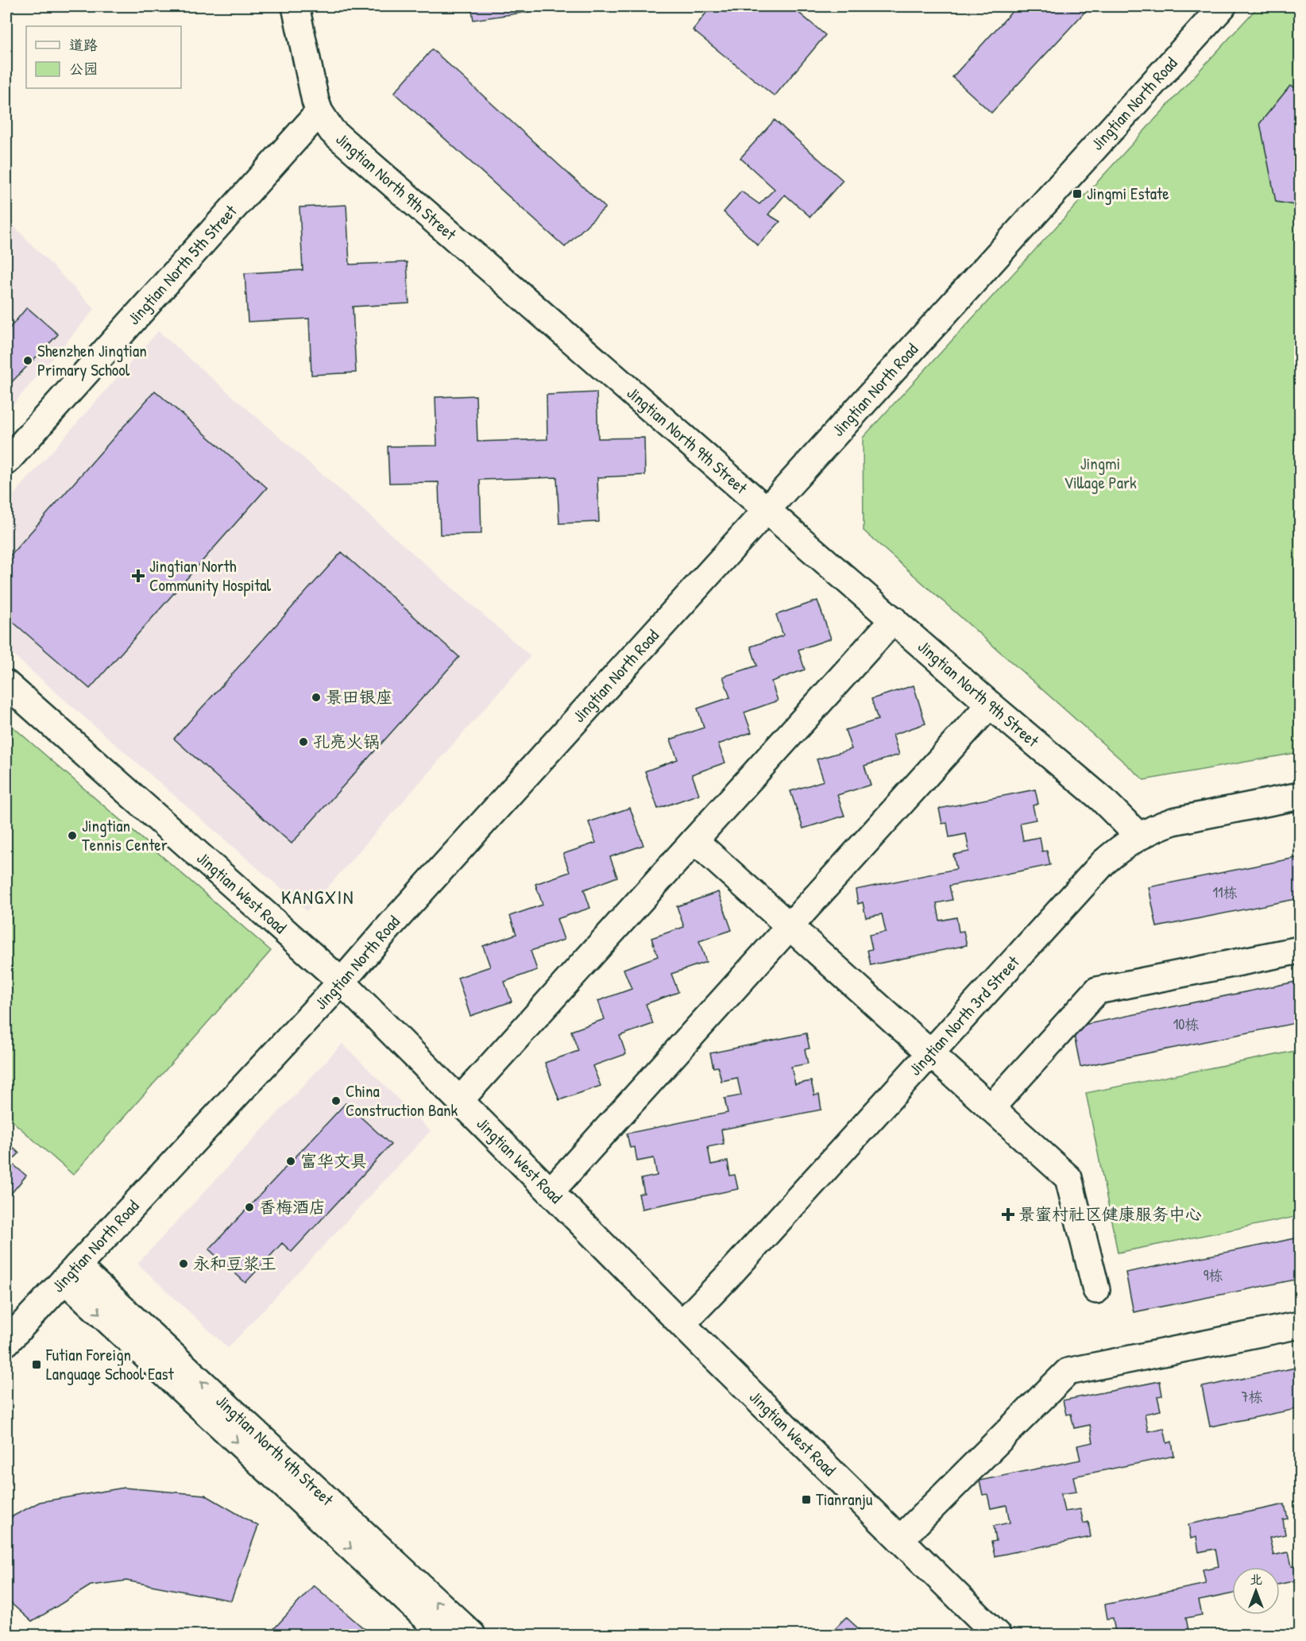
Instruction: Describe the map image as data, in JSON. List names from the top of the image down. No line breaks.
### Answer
{"streets":{"street":["Jingtian North Road","Jingtian North 9th Street","Jingtian North 5th Street","Jingtian West Road","Jingtian North 3rd Street","Jingtian North 4th Street"]},"crossings":[["Jingtian North Road","Jingtian North 9th Street"],["Jingtian North Road","Jingtian West Road"],["Jingtian North Road","Jingtian North 4th Street"],["Jingtian North 9th Street","Jingtian North 5th Street"],["Jingtian North 9th Street","Jingtian North 3rd Street"],["Jingtian West Road","Jingtian North 3rd Street"]],"districts":["KANGXIN"],"parks":["Jingmi Village Park"],"places":{"transit":["Jingmi Estate","Futian Foreign Language School East","Tianranju"],"other":["Shenzhen Jingtian Primary School","景田银座","孔亮火锅","Jingtian Tennis Center","China Construction Bank","富华文具","香梅酒店","永和豆浆王"],"health":["Jingtian North Community Hospital","景蜜村社区健康服务中心"]},"house_numbers":["11栋","10栋","9栋","7栋"],"legend":["道路","公园"],"north":"top"}
